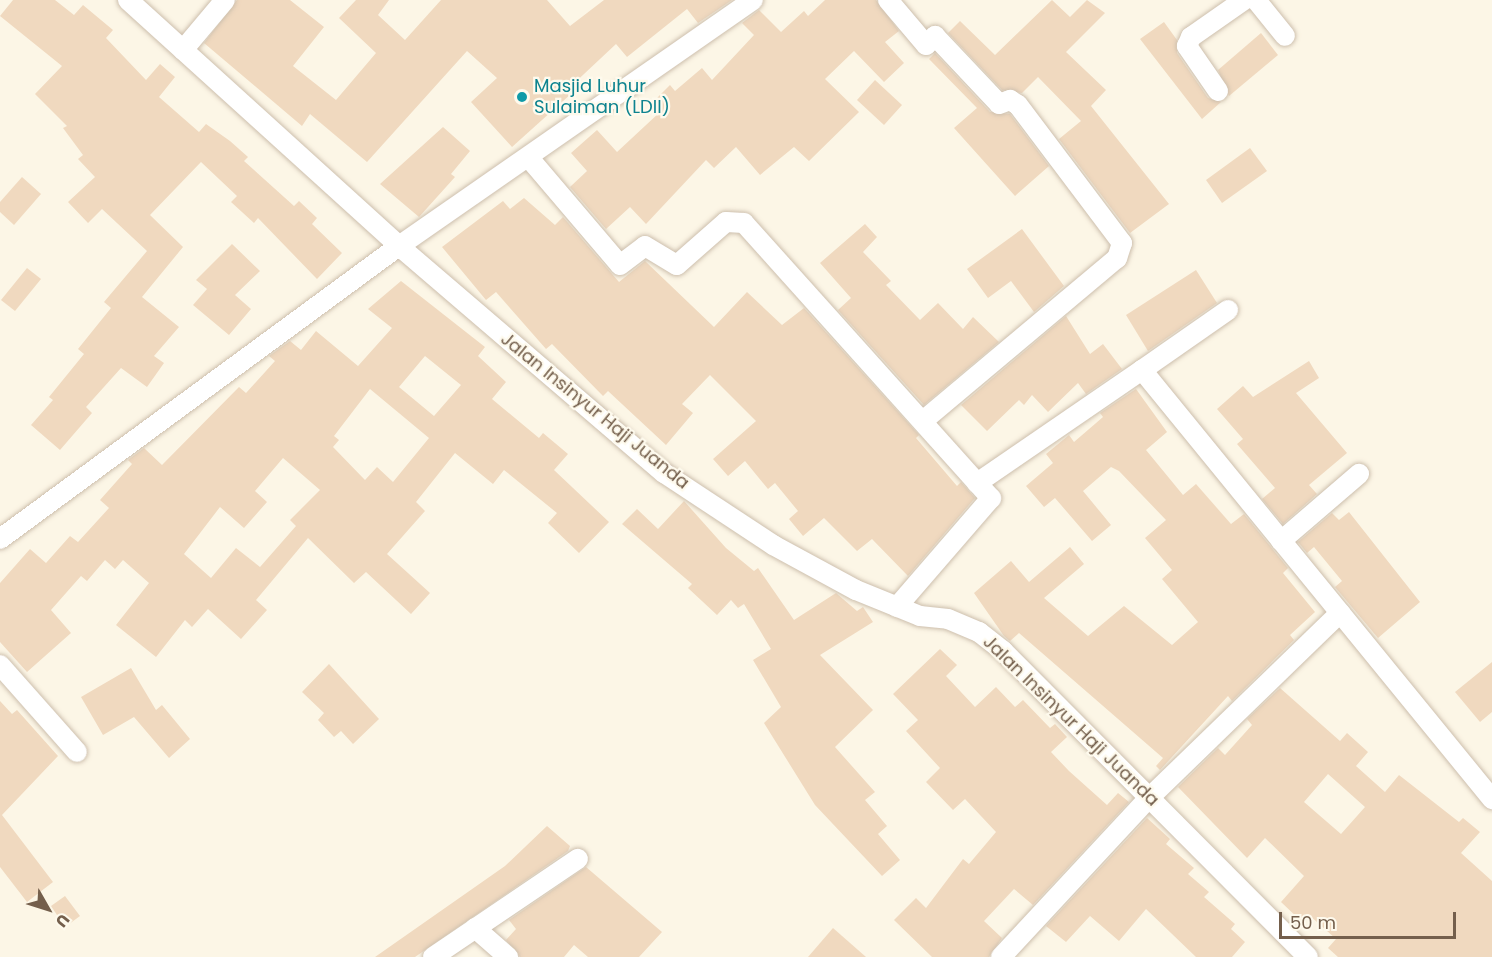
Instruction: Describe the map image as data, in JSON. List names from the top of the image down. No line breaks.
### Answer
{"streets":{"street":["Jalan Insinyur Haji Juanda"]},"places":["Masjid Luhur Sulaiman (LDII)"],"scale_bar":"50 m","north":"bottom right"}
